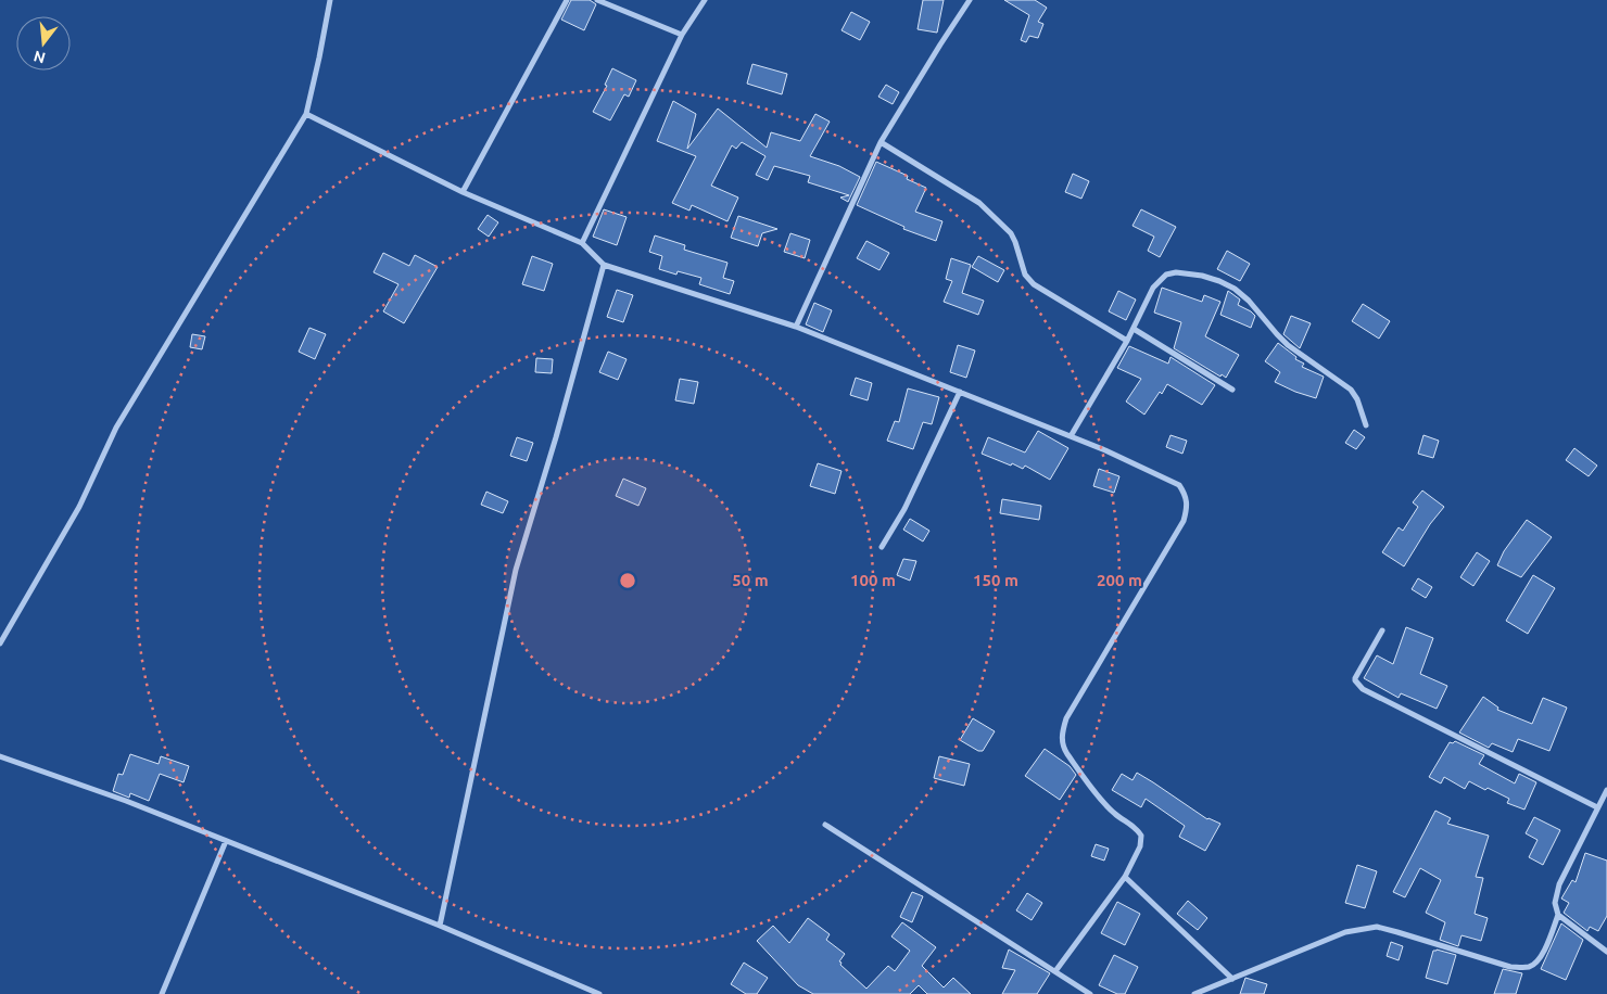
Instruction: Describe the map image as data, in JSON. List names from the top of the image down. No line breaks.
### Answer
{"north":"bottom","rings":["50 m","100 m","150 m","200 m"]}
